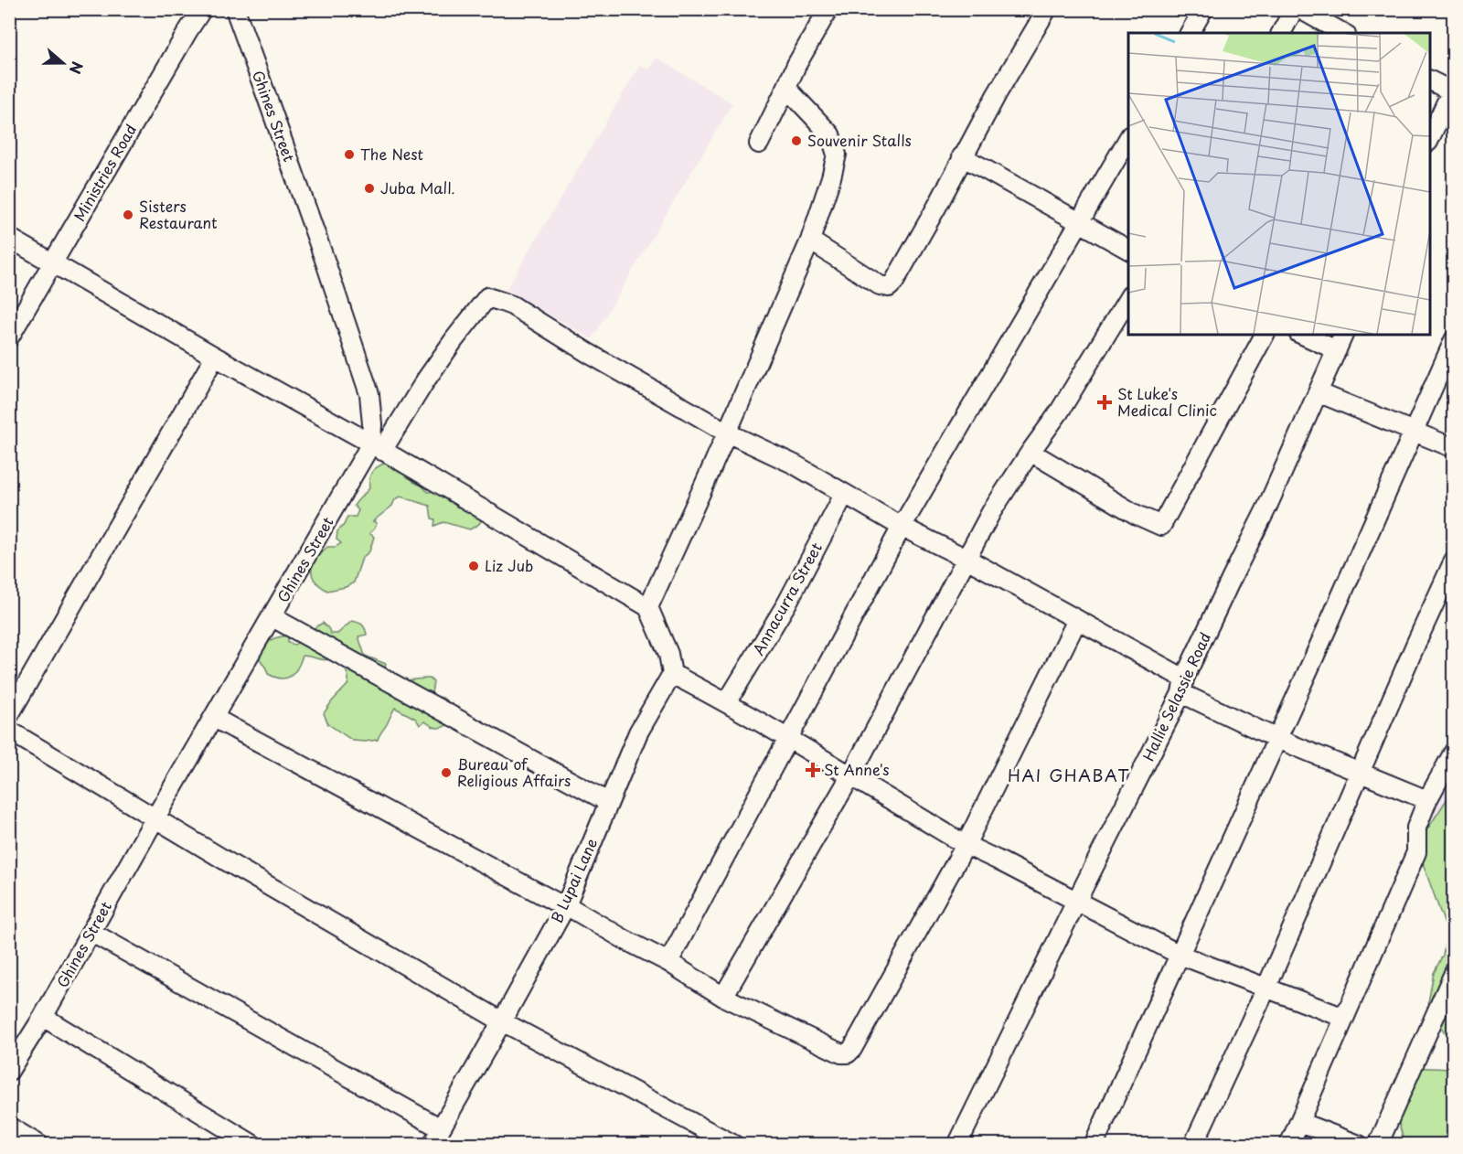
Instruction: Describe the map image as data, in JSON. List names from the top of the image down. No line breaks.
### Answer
{"streets":{"street":["Ghines Street","Ministries Road","Annacurra Street","Hallie Selassie Road","B Lupai Lane"]},"districts":["HAI GHABAT"],"places":{"other":["Souvenir Stalls","The Nest","Juba Mall.","Sisters Restaurant","Liz Jub","Bureau of Religious Affairs"],"health":["St Luke's Medical Clinic","St Anne's"]},"north":"right"}
